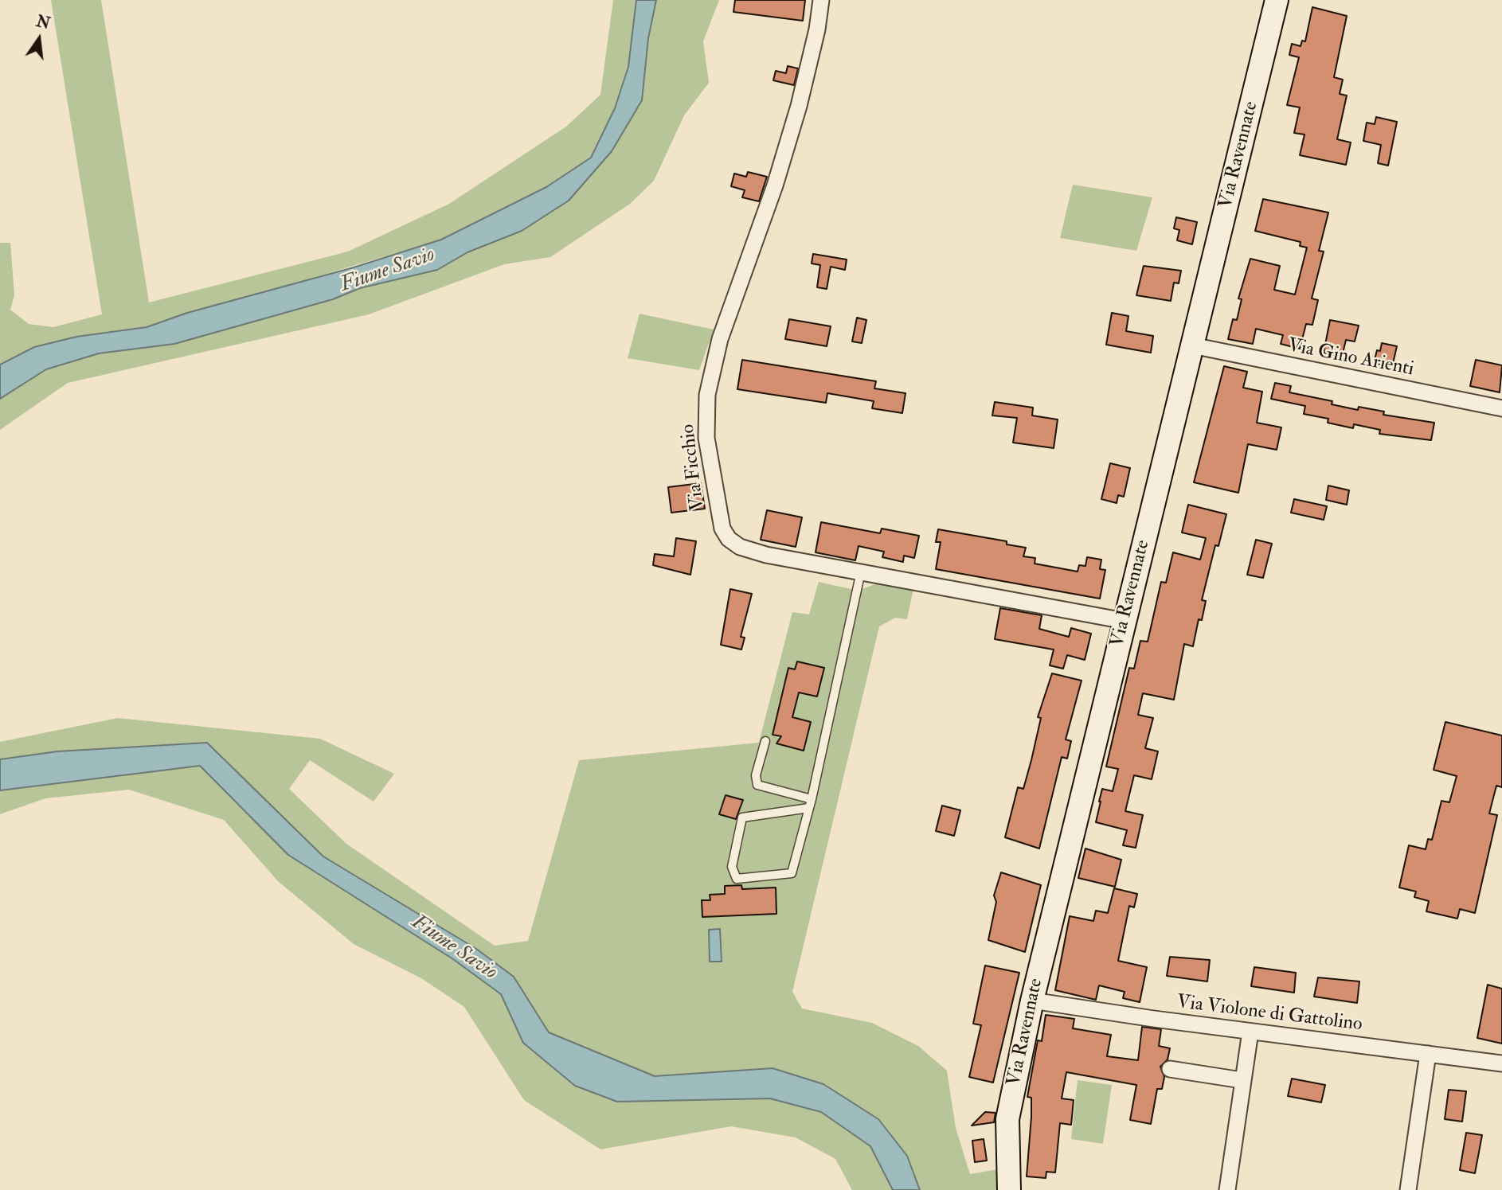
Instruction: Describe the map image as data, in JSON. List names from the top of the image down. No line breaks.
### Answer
{"streets":{"main road":["Via Ravennate"],"street":["Via Gino Arienti","Via Ficchio","Via Violone di Gattolino"]},"crossings":[["Via Ravennate","Via Gino Arienti"],["Via Ravennate","Via Ficchio"],["Via Ravennate","Via Violone di Gattolino"]],"water":["Fiume Savio"],"north":"top"}
